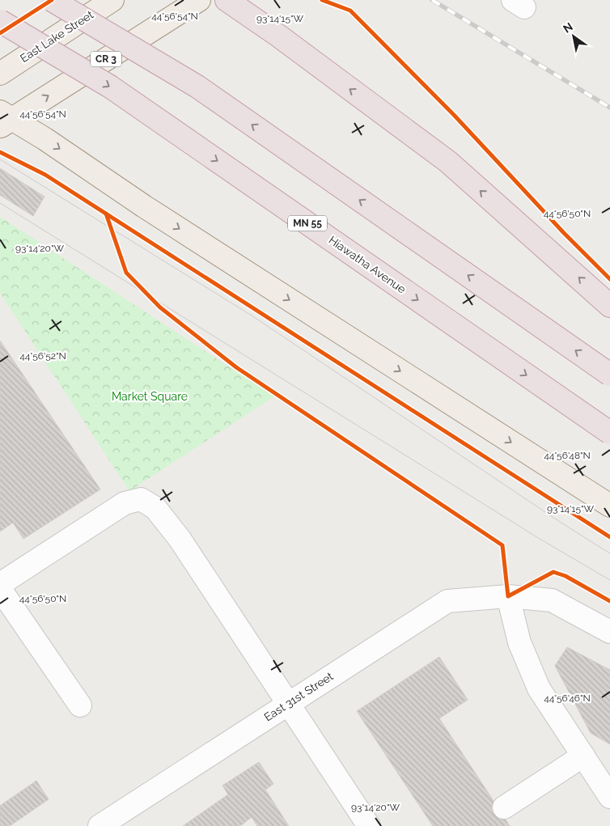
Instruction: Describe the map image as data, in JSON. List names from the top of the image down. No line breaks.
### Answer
{"streets":{"highway":["MN 55","Hiawatha Avenue"],"main road":["East Lake Street","CR 3"],"street":["East 31st Street"]},"parks":["Market Square"],"north":"top left","coordinates":["44°56'54\"N","93°14'15\"W","44°56'50\"N","93°14'20\"W","44°56'52\"N","44°56'48\"N","44°56'46\"N"]}
